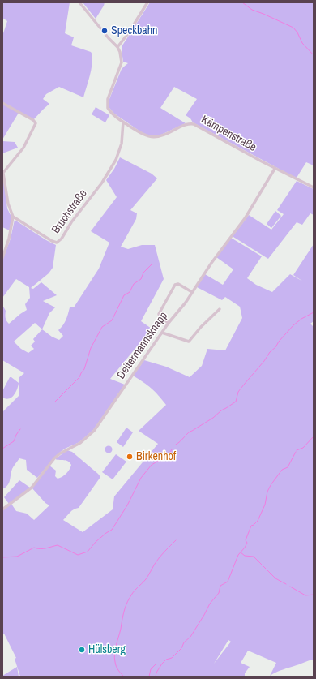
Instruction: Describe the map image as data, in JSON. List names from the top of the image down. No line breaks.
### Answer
{"streets":{"street":["Kämpenstraße","Bruchstraße","Deitermannsknapp"]},"crossings":[["Kämpenstraße","Bruchstraße"],["Kämpenstraße","Deitermannsknapp"]],"places":["Speckbahn","Birkenhof","Hülsberg"]}
